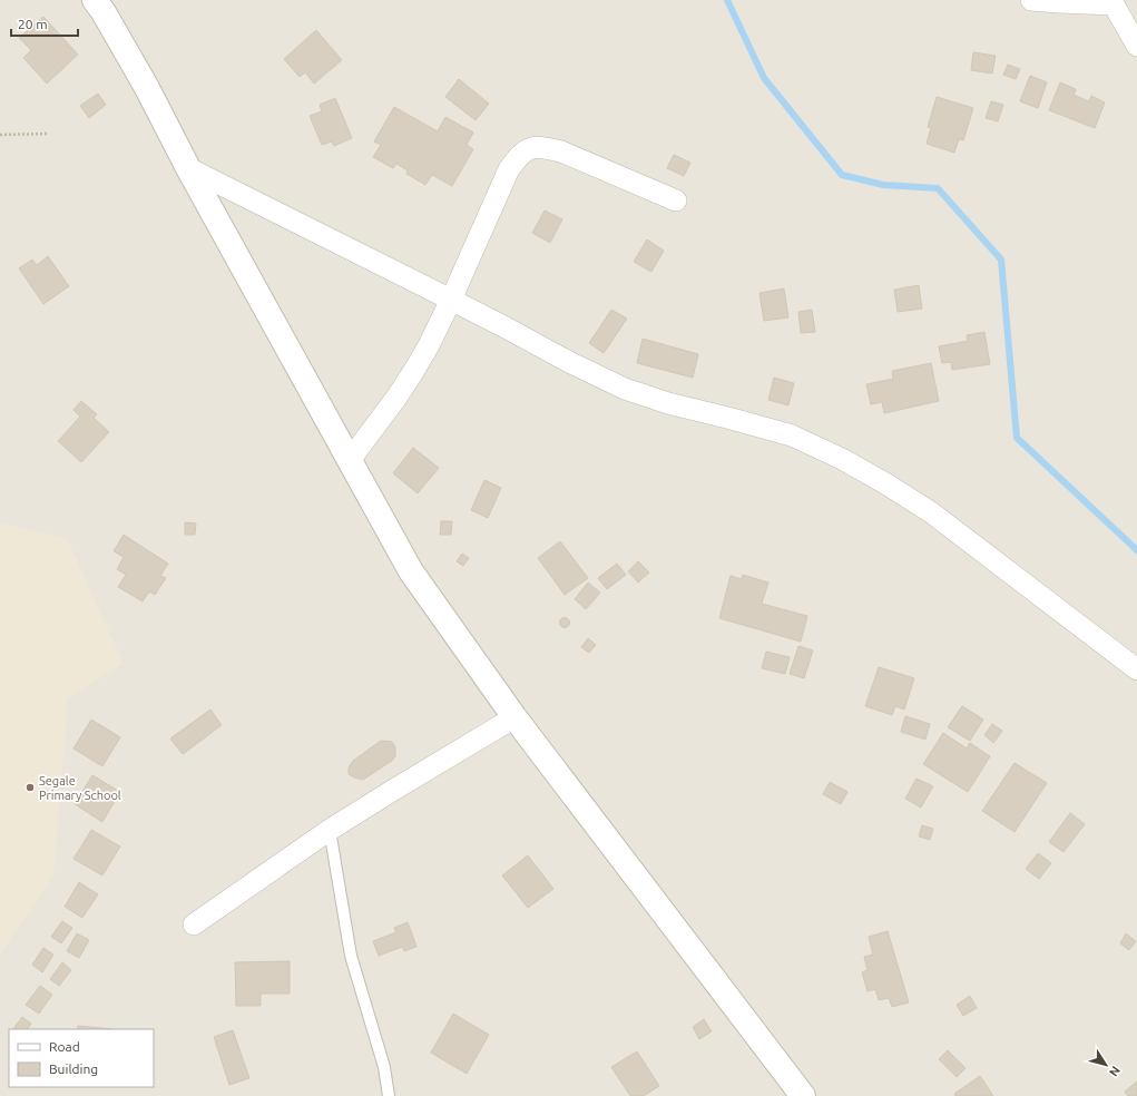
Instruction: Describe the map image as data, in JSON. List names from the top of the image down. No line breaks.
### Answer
{"places":["Segale Primary School"],"legend":["Road","Building"],"scale_bar":"20 m","north":"bottom right"}
